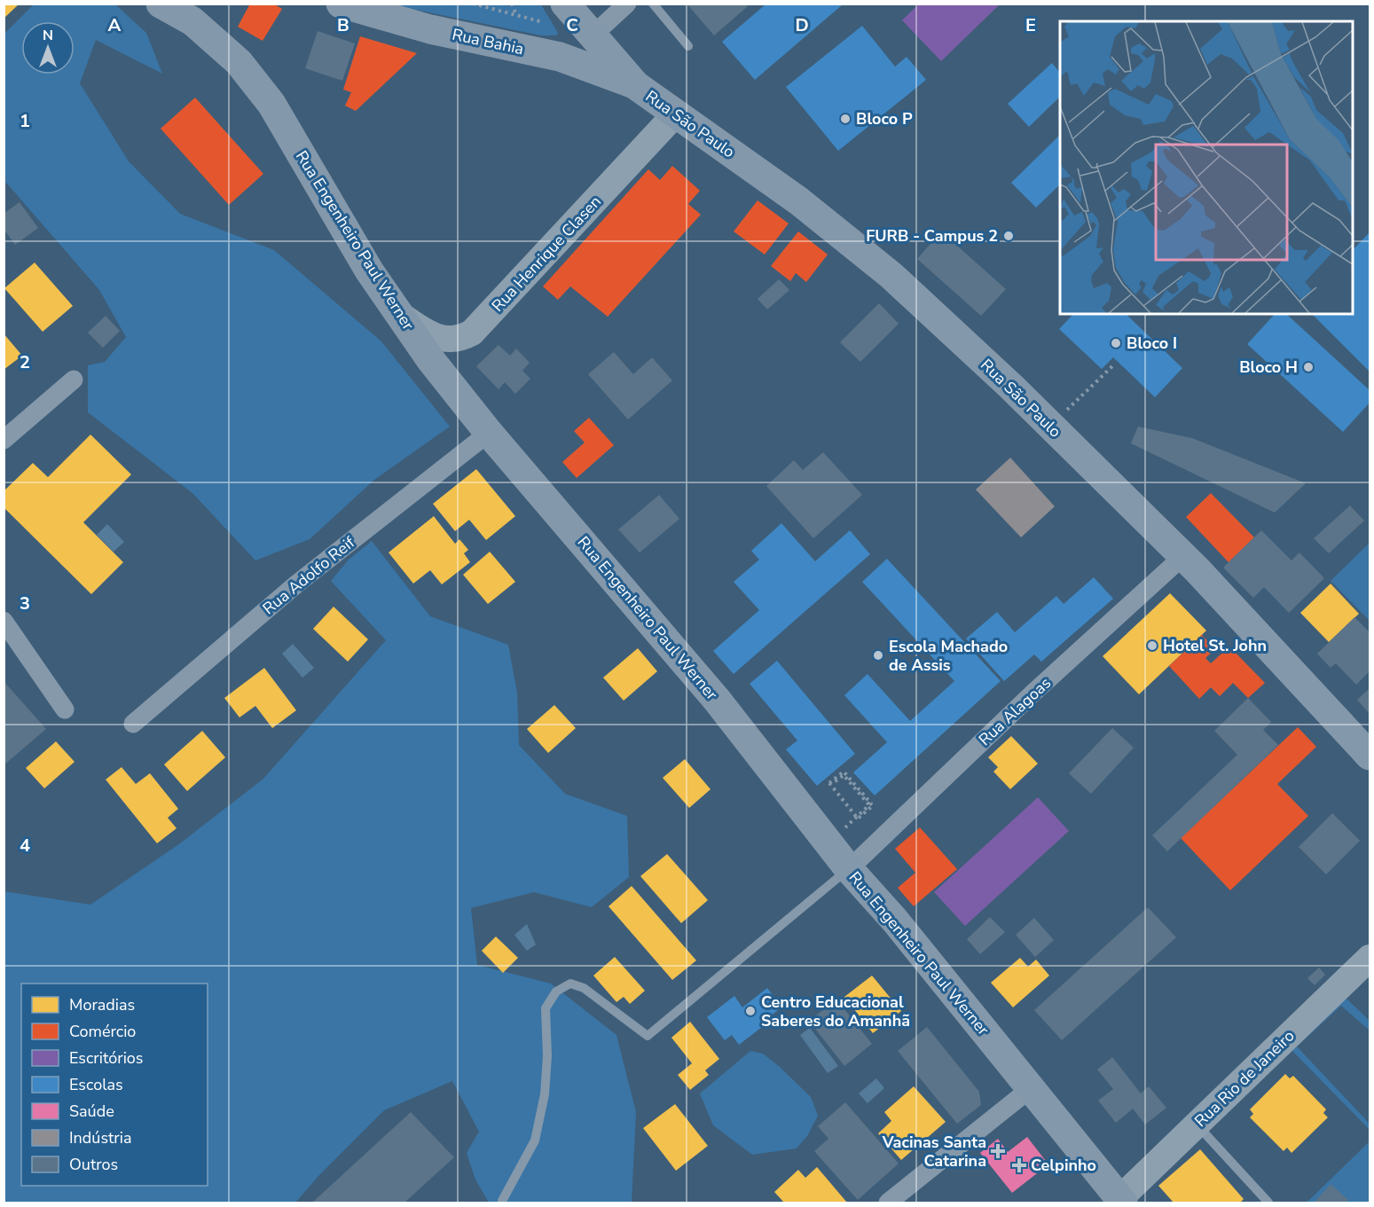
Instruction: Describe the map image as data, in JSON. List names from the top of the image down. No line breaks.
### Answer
{"streets":{"main road":["Rua Bahia","Rua São Paulo","Rua Engenheiro Paul Werner"],"street":["Rua Henrique Clasen","Rua Adolfo Reif","Rua Alagoas","Rua Rio de Janeiro"]},"crossings":[["Rua Bahia","Rua São Paulo"],["Rua São Paulo","Rua Henrique Clasen"],["Rua São Paulo","Rua Alagoas"],["Rua Engenheiro Paul Werner","Rua Henrique Clasen"],["Rua Engenheiro Paul Werner","Rua Adolfo Reif"],["Rua Engenheiro Paul Werner","Rua Alagoas"],["Rua Engenheiro Paul Werner","Rua Rio de Janeiro"]],"places":{"other":["Bloco P","FURB - Campus 2","Bloco I","Bloco H","Hotel St. John","Escola Machado de Assis","Centro Educacional Saberes do Amanhã"],"health":["Vacinas Santa Catarina","Celpinho"]},"legend":["Moradias","Comércio","Escritórios","Escolas","Saúde","Indústria","Outros"],"north":"top","grid":{"columns":["A","B","C","D","E"],"rows":["1","2","3","4"]}}
